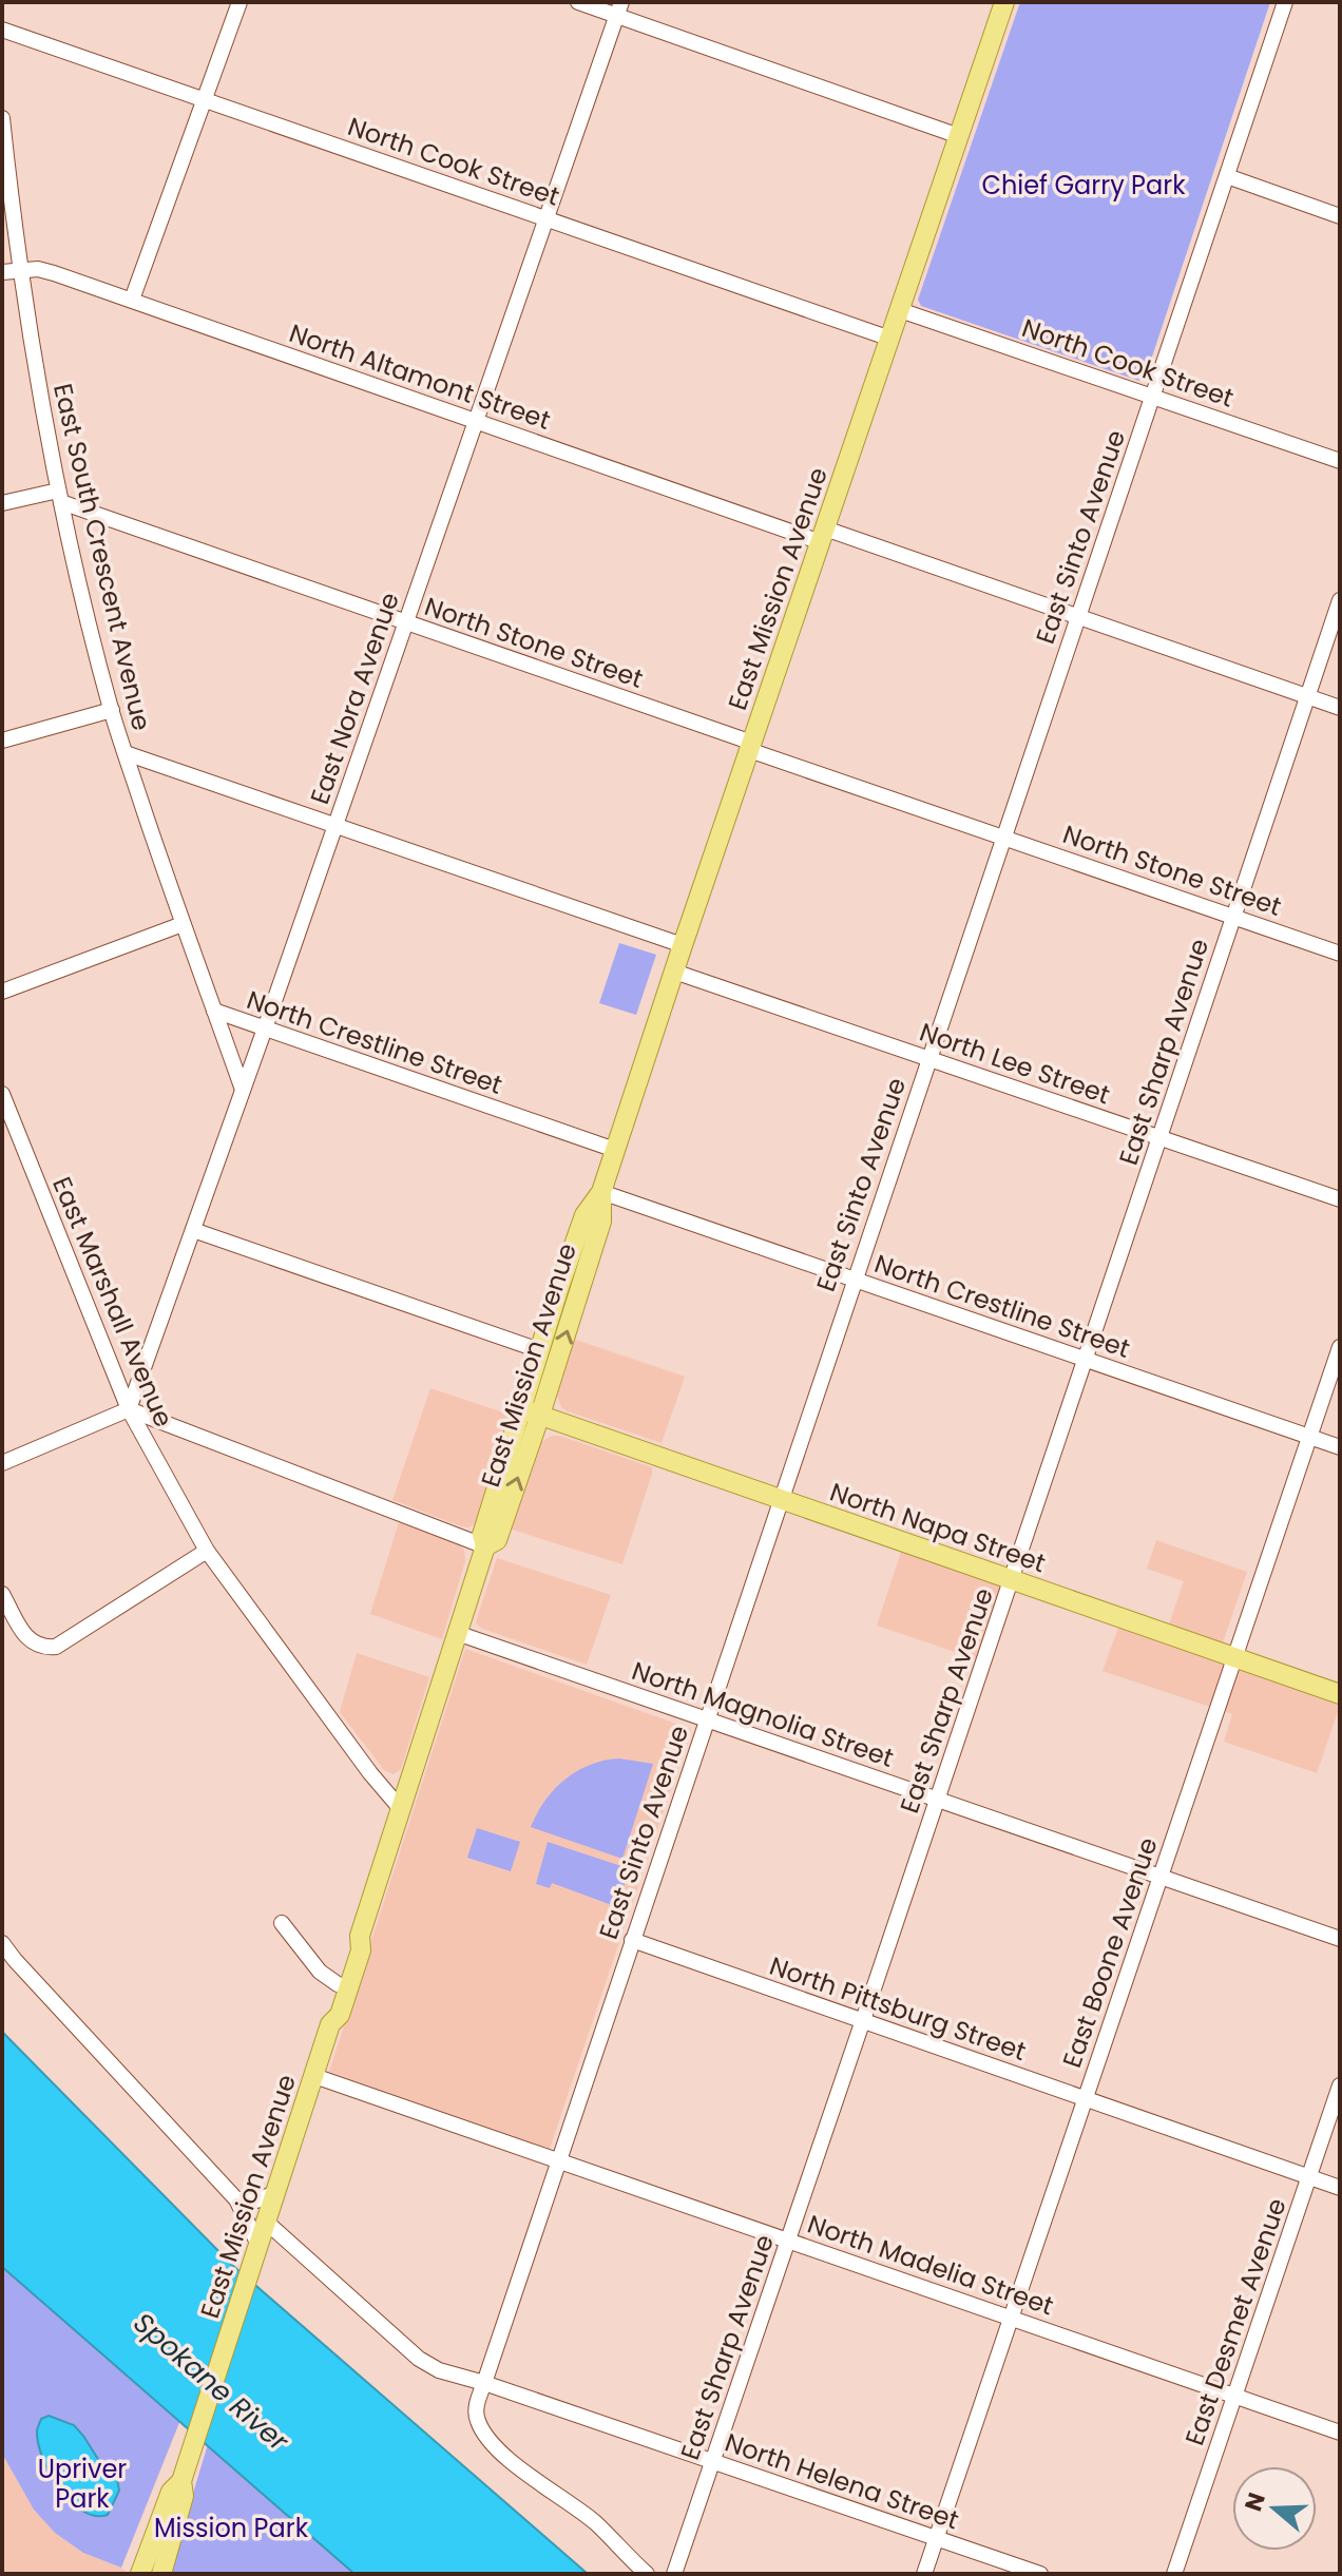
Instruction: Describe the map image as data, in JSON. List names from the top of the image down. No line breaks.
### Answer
{"streets":{"main road":["East Mission Avenue","North Napa Street"],"street":["North Cook Street","North Altamont Street","East Sinto Avenue","East South Crescent Avenue","North Stone Street","East Nora Avenue","North Crestline Street","East Sharp Avenue","North Lee Street","East Marshall Avenue","North Magnolia Street","East Boone Avenue","North Pittsburg Street","North Madelia Street","East Desmet Avenue","North Helena Street"]},"crossings":[["North Cook Street","East Sinto Avenue"],["North Cook Street","East Mission Avenue"],["North Cook Street","East Nora Avenue"],["North Altamont Street","East Sinto Avenue"],["North Altamont Street","East South Crescent Avenue"],["North Altamont Street","East Mission Avenue"],["North Altamont Street","East Nora Avenue"],["North Altamont Street","East Sharp Avenue"],["East Sinto Avenue","North Stone Street"],["East Sinto Avenue","North Crestline Street"],["East Sinto Avenue","North Lee Street"],["East Sinto Avenue","North Napa Street"],["East Sinto Avenue","North Magnolia Street"],["East Sinto Avenue","North Pittsburg Street"],["East Sinto Avenue","North Madelia Street"],["East Sinto Avenue","North Helena Street"],["East South Crescent Avenue","North Stone Street"],["East South Crescent Avenue","East Nora Avenue"],["East South Crescent Avenue","North Crestline Street"],["East Mission Avenue","North Stone Street"],["East Mission Avenue","North Crestline Street"],["East Mission Avenue","North Lee Street"],["East Mission Avenue","East Marshall Avenue"],["East Mission Avenue","North Napa Street"],["East Mission Avenue","North Magnolia Street"],["East Mission Avenue","North Madelia Street"],["East Mission Avenue","North Helena Street"],["North Stone Street","East Nora Avenue"],["North Stone Street","East Sharp Avenue"],["East Nora Avenue","North Crestline Street"],["East Nora Avenue","East Marshall Avenue"],["North Crestline Street","East Sharp Avenue"],["North Crestline Street","East Boone Avenue"],["East Sharp Avenue","North Lee Street"],["East Sharp Avenue","North Napa Street"],["East Sharp Avenue","North Magnolia Street"],["East Sharp Avenue","North Pittsburg Street"],["East Sharp Avenue","North Madelia Street"],["East Sharp Avenue","North Helena Street"],["North Napa Street","East Boone Avenue"],["North Magnolia Street","East Boone Avenue"],["East Boone Avenue","North Pittsburg Street"],["East Boone Avenue","North Madelia Street"],["East Boone Avenue","North Helena Street"],["North Pittsburg Street","East Desmet Avenue"],["North Madelia Street","East Desmet Avenue"]],"water":["Spokane River"],"parks":["Chief Garry Park","Upriver Park","Mission Park"],"north":"left"}
